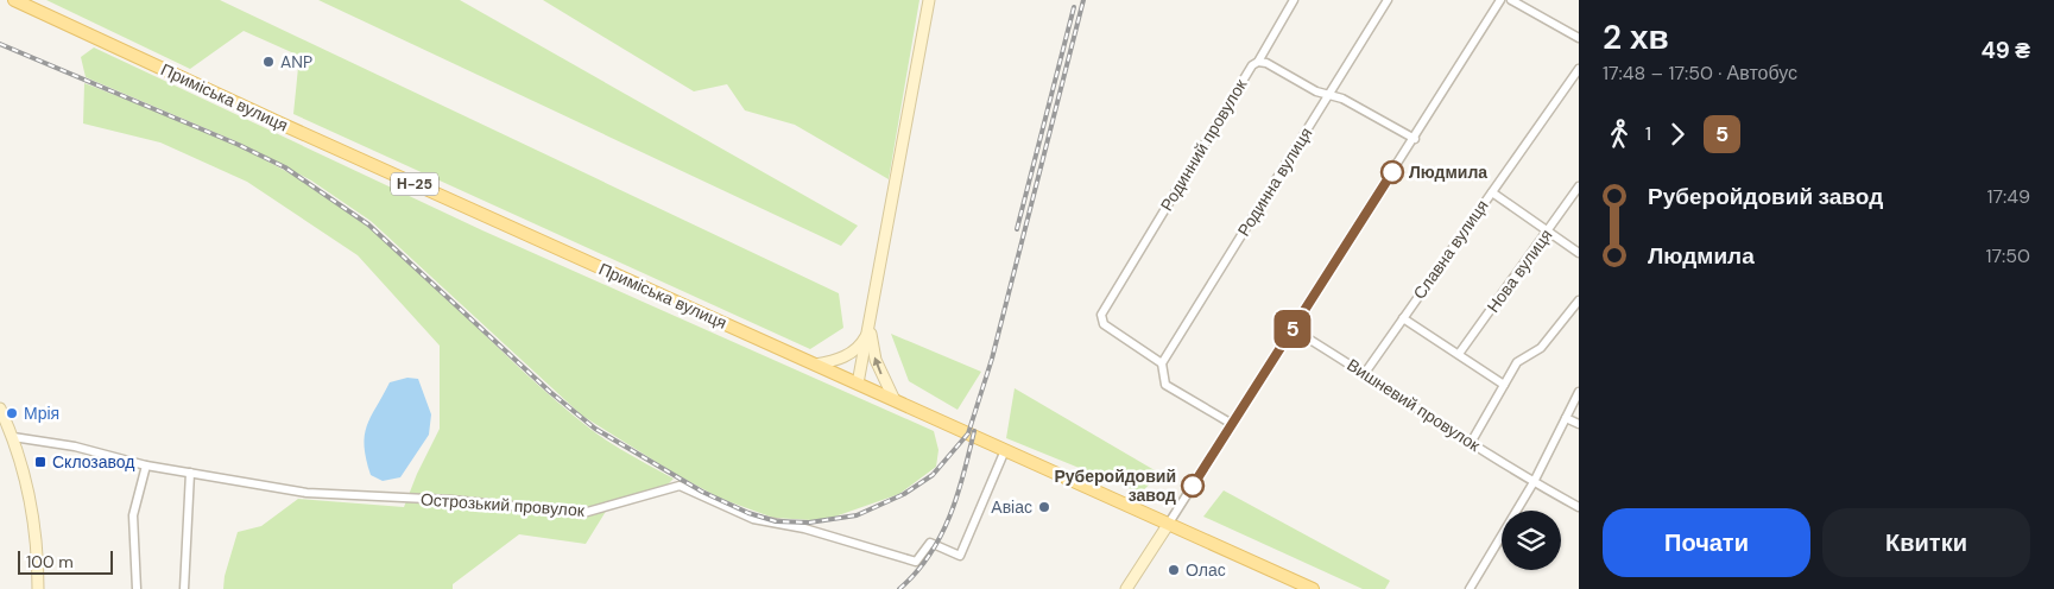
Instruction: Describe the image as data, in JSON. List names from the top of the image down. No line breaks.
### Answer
{"streets":{"main road":["Приміська вулиця","Н-25"],"street":["Родинний провулок","Родинна вулиця","Славна вулиця","Нова вулиця","Вишневий провулок","Острозький провулок"]},"crossings":[["Приміська вулиця","Острозький провулок"],["Родинний провулок","Родинна вулиця"],["Славна вулиця","Вишневий провулок"]],"places":{"other":["ANP","Людмила","Мрія","Руберойдовий завод","Авіас","Олас"],"transit":["Склозавод"]},"lines":["bus line 5"],"scale_bar":"100 m","page":{"on_map":"5","heading":["2 хв","17:48 – 17:50 · Автобус","49 ₴"],"legs":["1","5"],"list":[{"name":"Руберойдовий завод","value":"17:49"},{"name":"Людмила","value":"17:50"}],"buttons":["Почати","Квитки"],"scale":"100 m"}}
